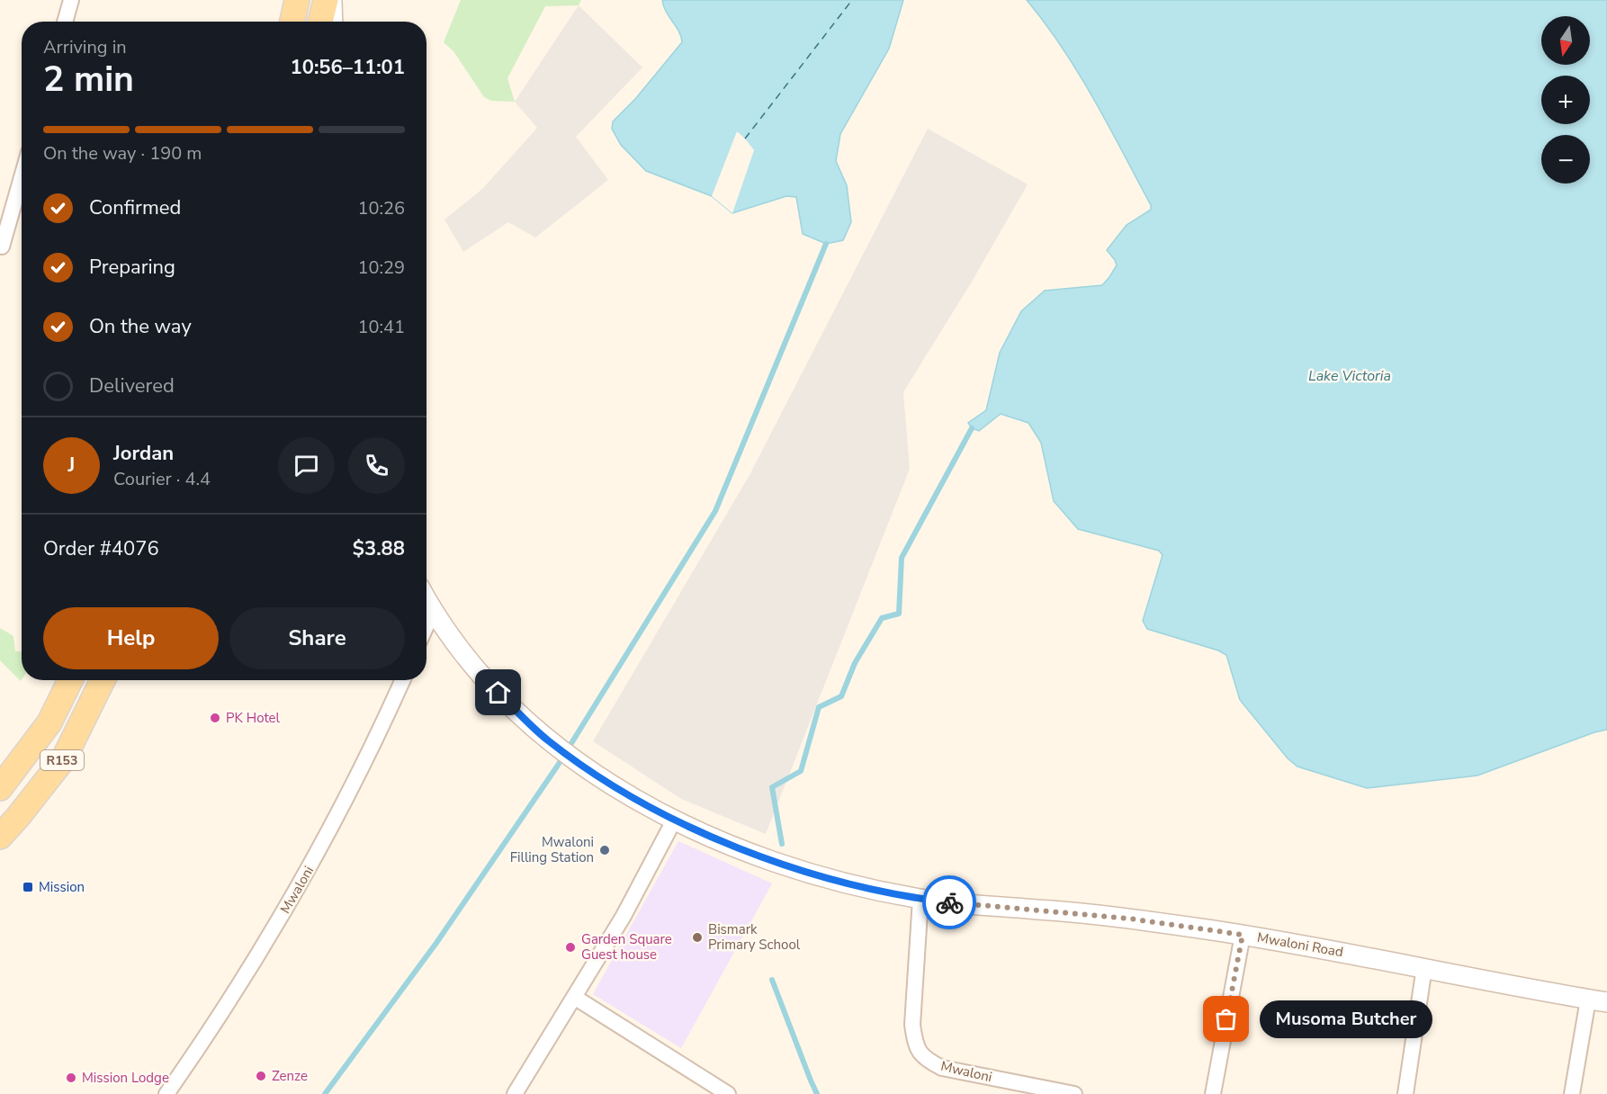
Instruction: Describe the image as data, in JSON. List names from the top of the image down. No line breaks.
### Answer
{"streets":{"main road":["R153"],"street":["Mwaloni","Mwaloni Road"]},"crossings":[["Mwaloni","Mwaloni Road"]],"water":["Lake Victoria"],"places":{"other":["PK Hotel","Mwaloni Filling Station","Bismark Primary School","Garden Square Guest house","Musoma Butcher","Zenze","Mission Lodge"],"transit":["Mission"]},"north":"bottom","page":{"map_buttons":["+","−"],"heading":["2 min","Arriving in","10:56–11:01"],"panel":["Jordan","Courier · 4.4","Order #4076","$3.88"],"bar":"On the way · 190 m","list":[["Confirmed","10:26"],["Preparing","10:29"],["On the way","10:41"],"Delivered"],"round":"J","buttons":["Help","Share"],"bubble":"Musoma Butcher"}}
